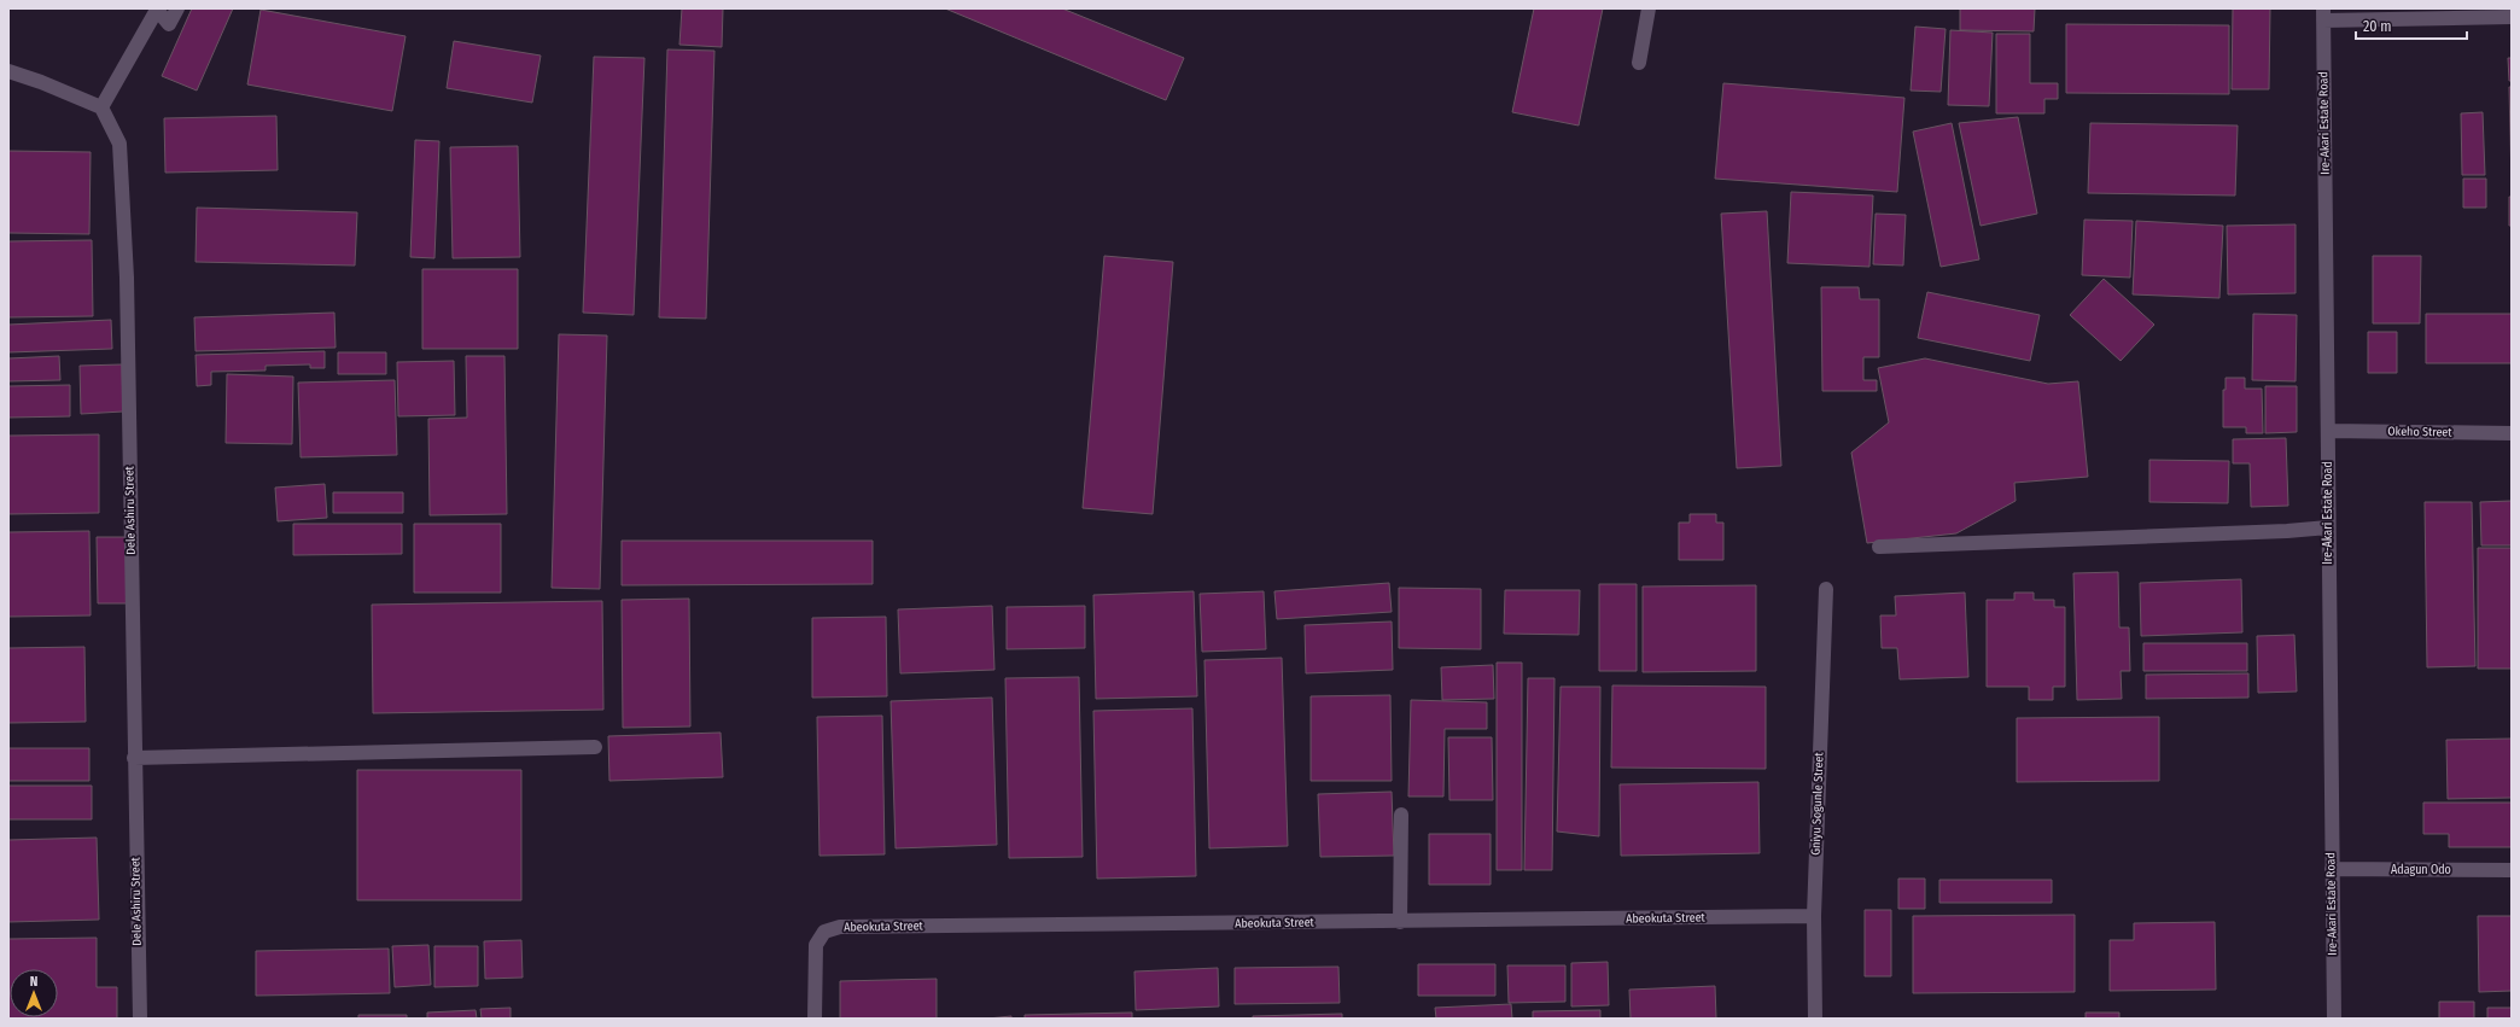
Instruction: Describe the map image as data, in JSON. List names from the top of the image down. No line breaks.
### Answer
{"streets":{"street":["Ire-Akari Estate Road","Okeho Street","Dele Ashiru Street","Gniyu Sogunle Street","Adagun Odo","Abeokuta Street"]},"crossings":[["Ire-Akari Estate Road","Okeho Street"],["Ire-Akari Estate Road","Adagun Odo"],["Gniyu Sogunle Street","Abeokuta Street"]],"scale_bar":"20 m","north":"top"}
